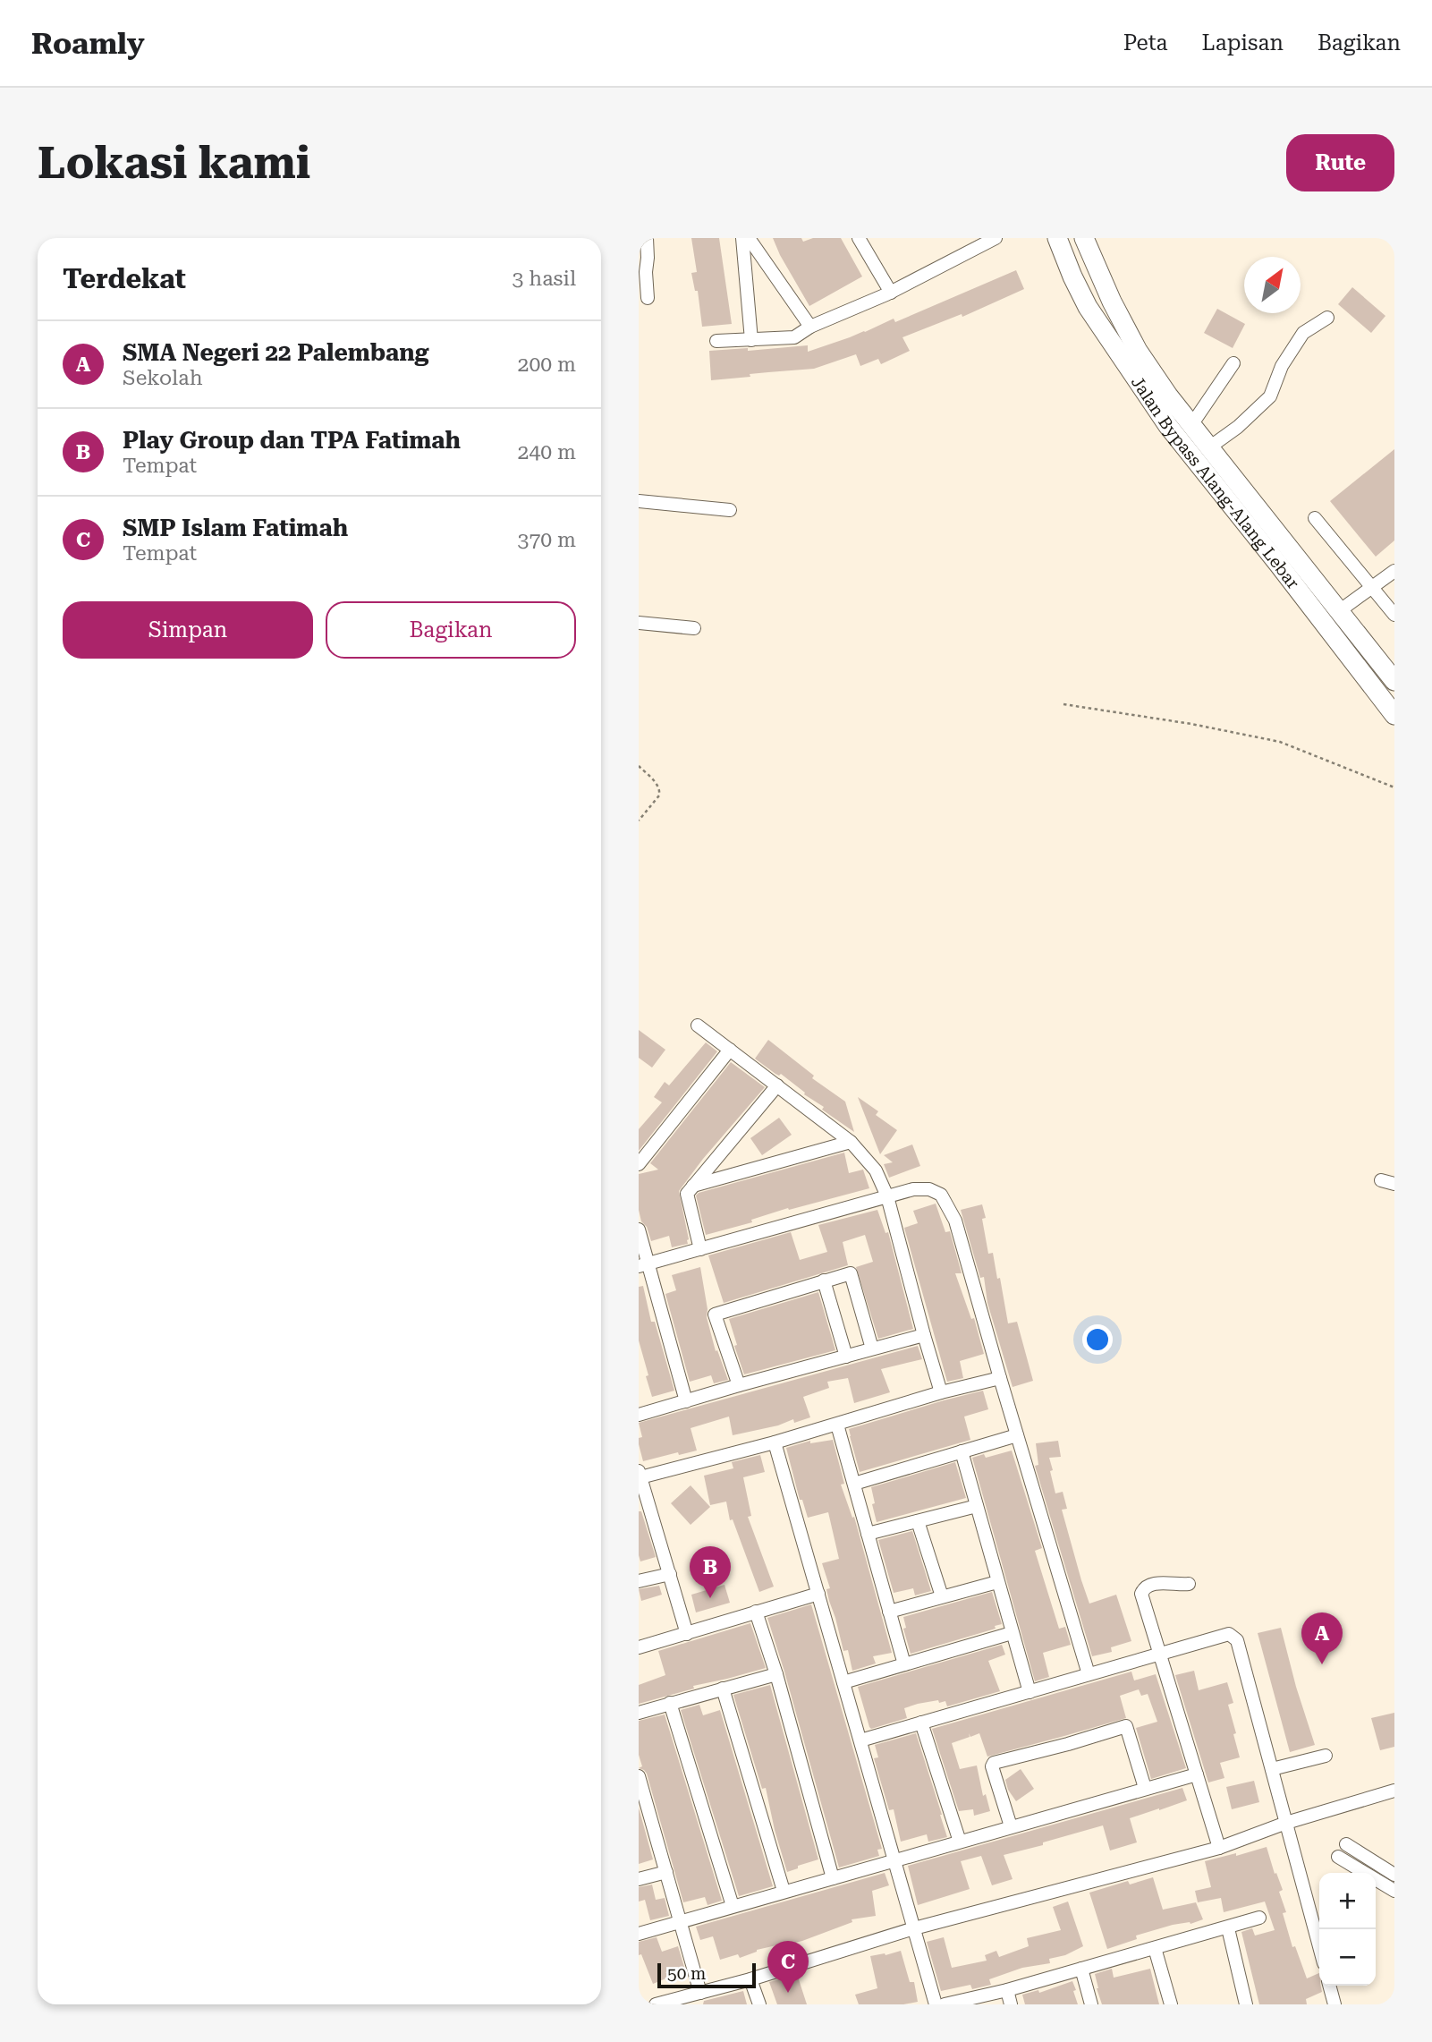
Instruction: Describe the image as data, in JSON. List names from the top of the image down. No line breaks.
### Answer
{"streets":{"highway":["Jalan Bypass Alang-Alang Lebar"]},"scale_bar":"50 m","north":"top right","page":{"header":"Roamly","nav":["Peta","Lapisan","Bagikan"],"buttons":["Rute",["Simpan","Bagikan"]],"title":"Lokasi kami","heading":["Terdekat","3 hasil"],"list":[{"mark":"A","name":"SMA Negeri 22 Palembang","note":"Sekolah","value":"200 m"},{"mark":"B","name":"Play Group dan TPA Fatimah","note":"Tempat","value":"240 m"},{"mark":"C","name":"SMP Islam Fatimah","note":"Tempat","value":"370 m"}],"pins":["B","A","C"],"map_buttons":["+","−"],"scale":"50 m"}}
